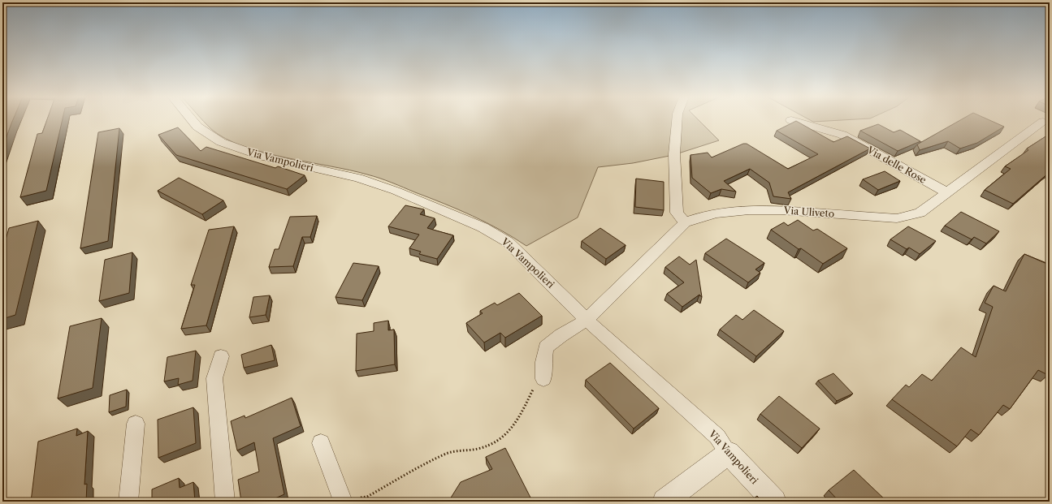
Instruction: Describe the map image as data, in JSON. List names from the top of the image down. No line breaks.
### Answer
{"streets":{"street":["Via Vampolieri","Via delle Rose","Via Uliveto"]},"crossings":[["Via Vampolieri","Via Uliveto"],["Via delle Rose","Via Uliveto"]]}
